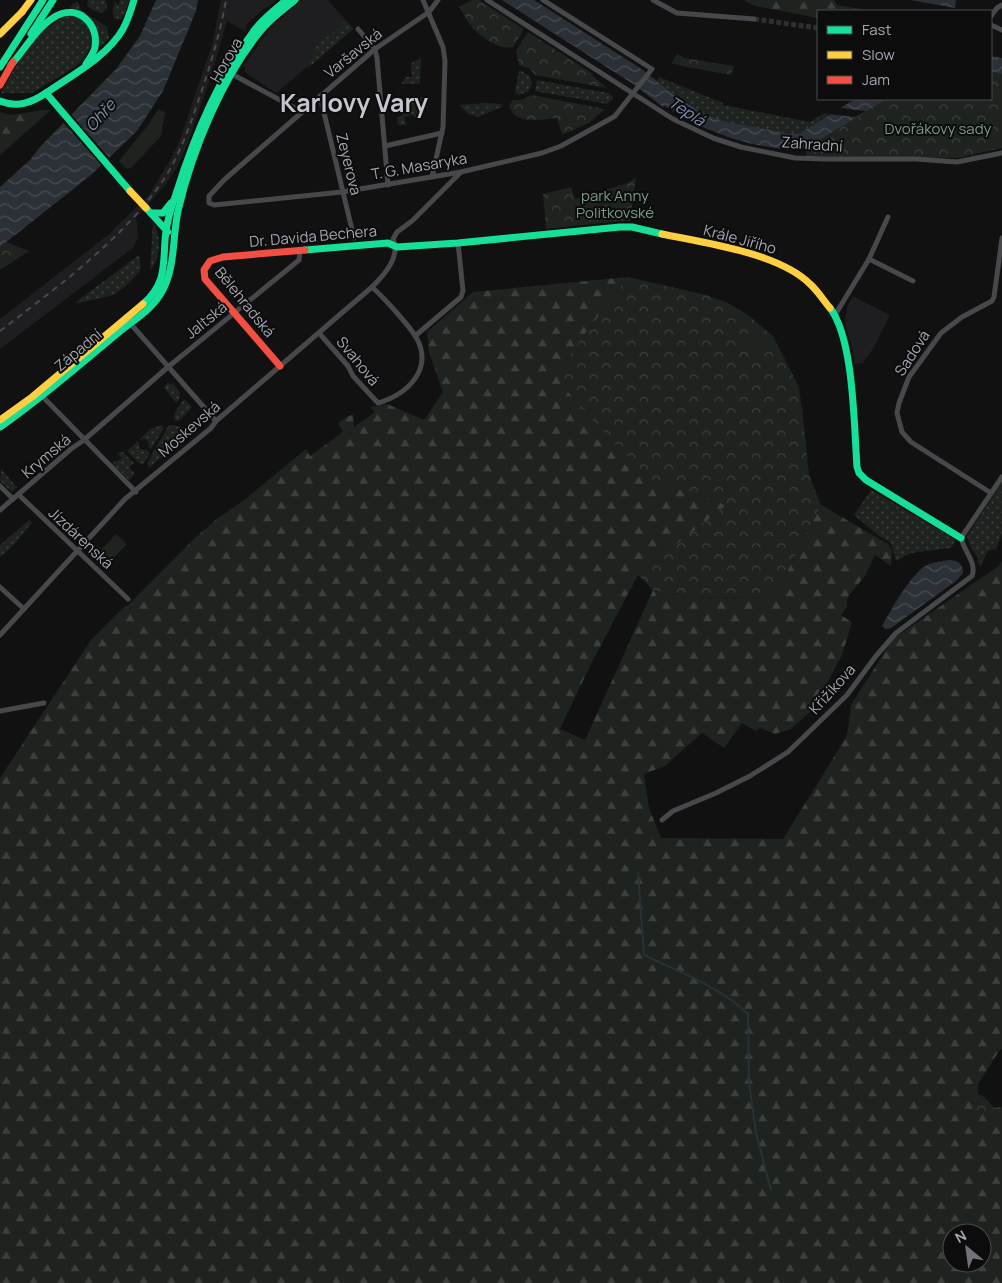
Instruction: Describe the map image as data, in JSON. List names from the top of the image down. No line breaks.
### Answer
{"streets":{"main road":["Horova","Dr. Davida Bechera","Krále Jiřího","Bělehradská","Západní"],"street":["Varšavská","Zahradní","Zeyerova","T. G. Masaryka","Jaltská","Sadová","Svahová","Moskevská","Krymská","Jízdárenská","Křižíkova"]},"crossings":[["Varšavská","Zeyerova"],["Varšavská","T. G. Masaryka"],["Zahradní","T. G. Masaryka"],["Zeyerova","T. G. Masaryka"],["T. G. Masaryka","Dr. Davida Bechera"],["Dr. Davida Bechera","Krále Jiřího"],["Dr. Davida Bechera","Bělehradská"],["Dr. Davida Bechera","Jaltská"],["Dr. Davida Bechera","Moskevská"],["Krále Jiřího","Moskevská"],["Krále Jiřího","Křižíkova"],["Bělehradská","Jaltská"],["Bělehradská","Moskevská"],["Jaltská","Krymská"],["Svahová","Moskevská"],["Moskevská","Jízdárenská"],["Krymská","Jízdárenská"]],"districts":["Karlovy Vary"],"water":["Teplá","Ohře"],"parks":["Dvořákovy sady","park Anny Politkovské"],"legend":["Fast","Slow","Jam"],"north":"top left"}
